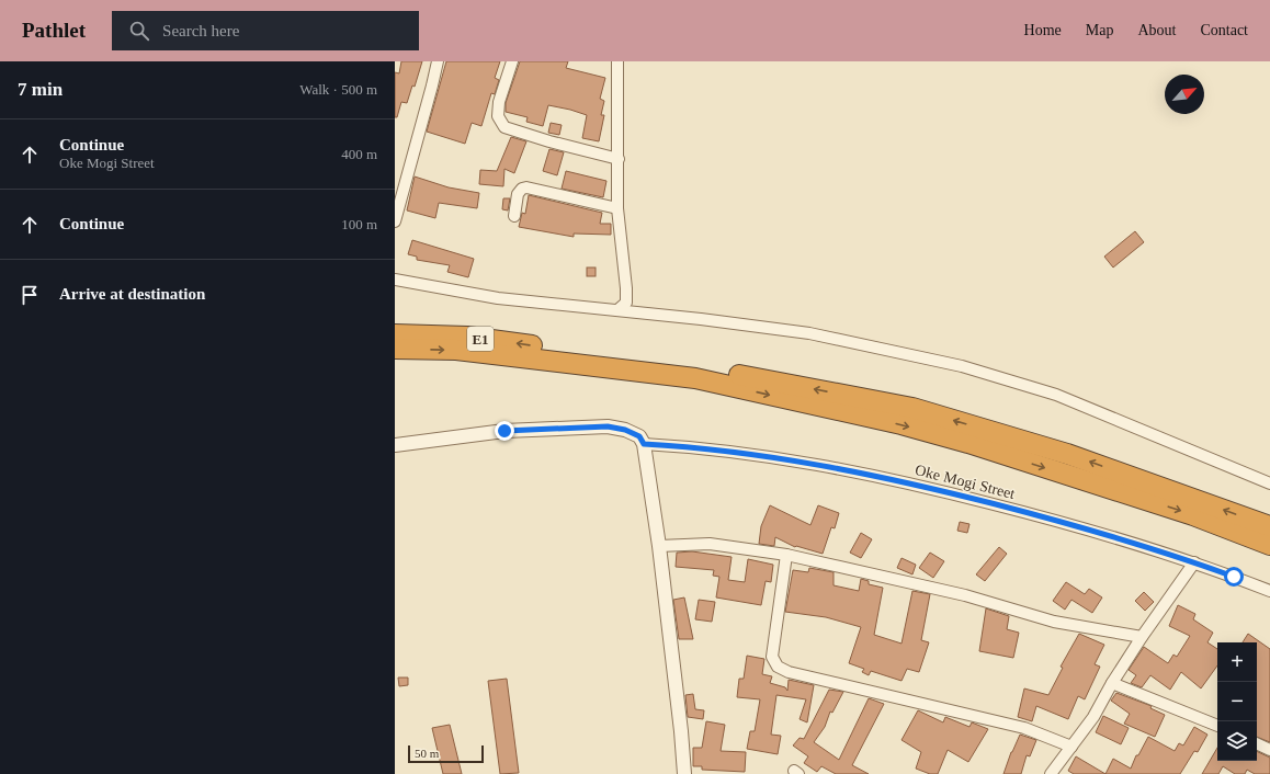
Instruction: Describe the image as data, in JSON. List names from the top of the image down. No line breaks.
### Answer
{"streets":{"highway":["E1"],"street":["Oke Mogi Street"]},"scale_bar":"50 m","north":"top right","page":{"header":"Pathlet","search":"Search here","nav":["Home","Map","About","Contact"],"heading":["7 min","Walk · 500 m"],"list":[["Continue","Oke Mogi Street","400 m"],["Continue","100 m"],"Arrive at destination"],"map_buttons":["+","−"],"scale":"50 m"}}
